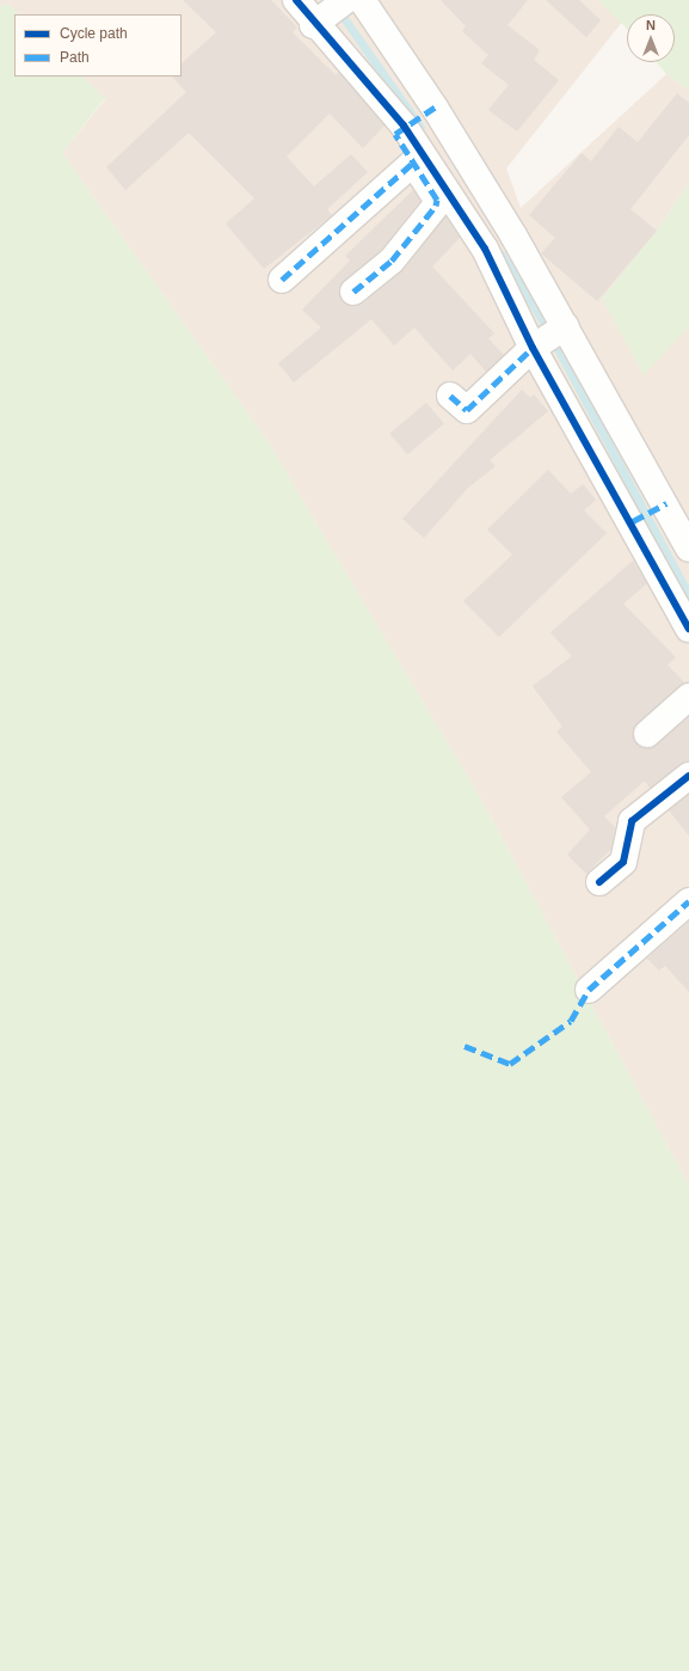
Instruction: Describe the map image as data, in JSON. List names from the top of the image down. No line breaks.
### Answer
{"legend":["Cycle path","Path"],"north":"top"}
